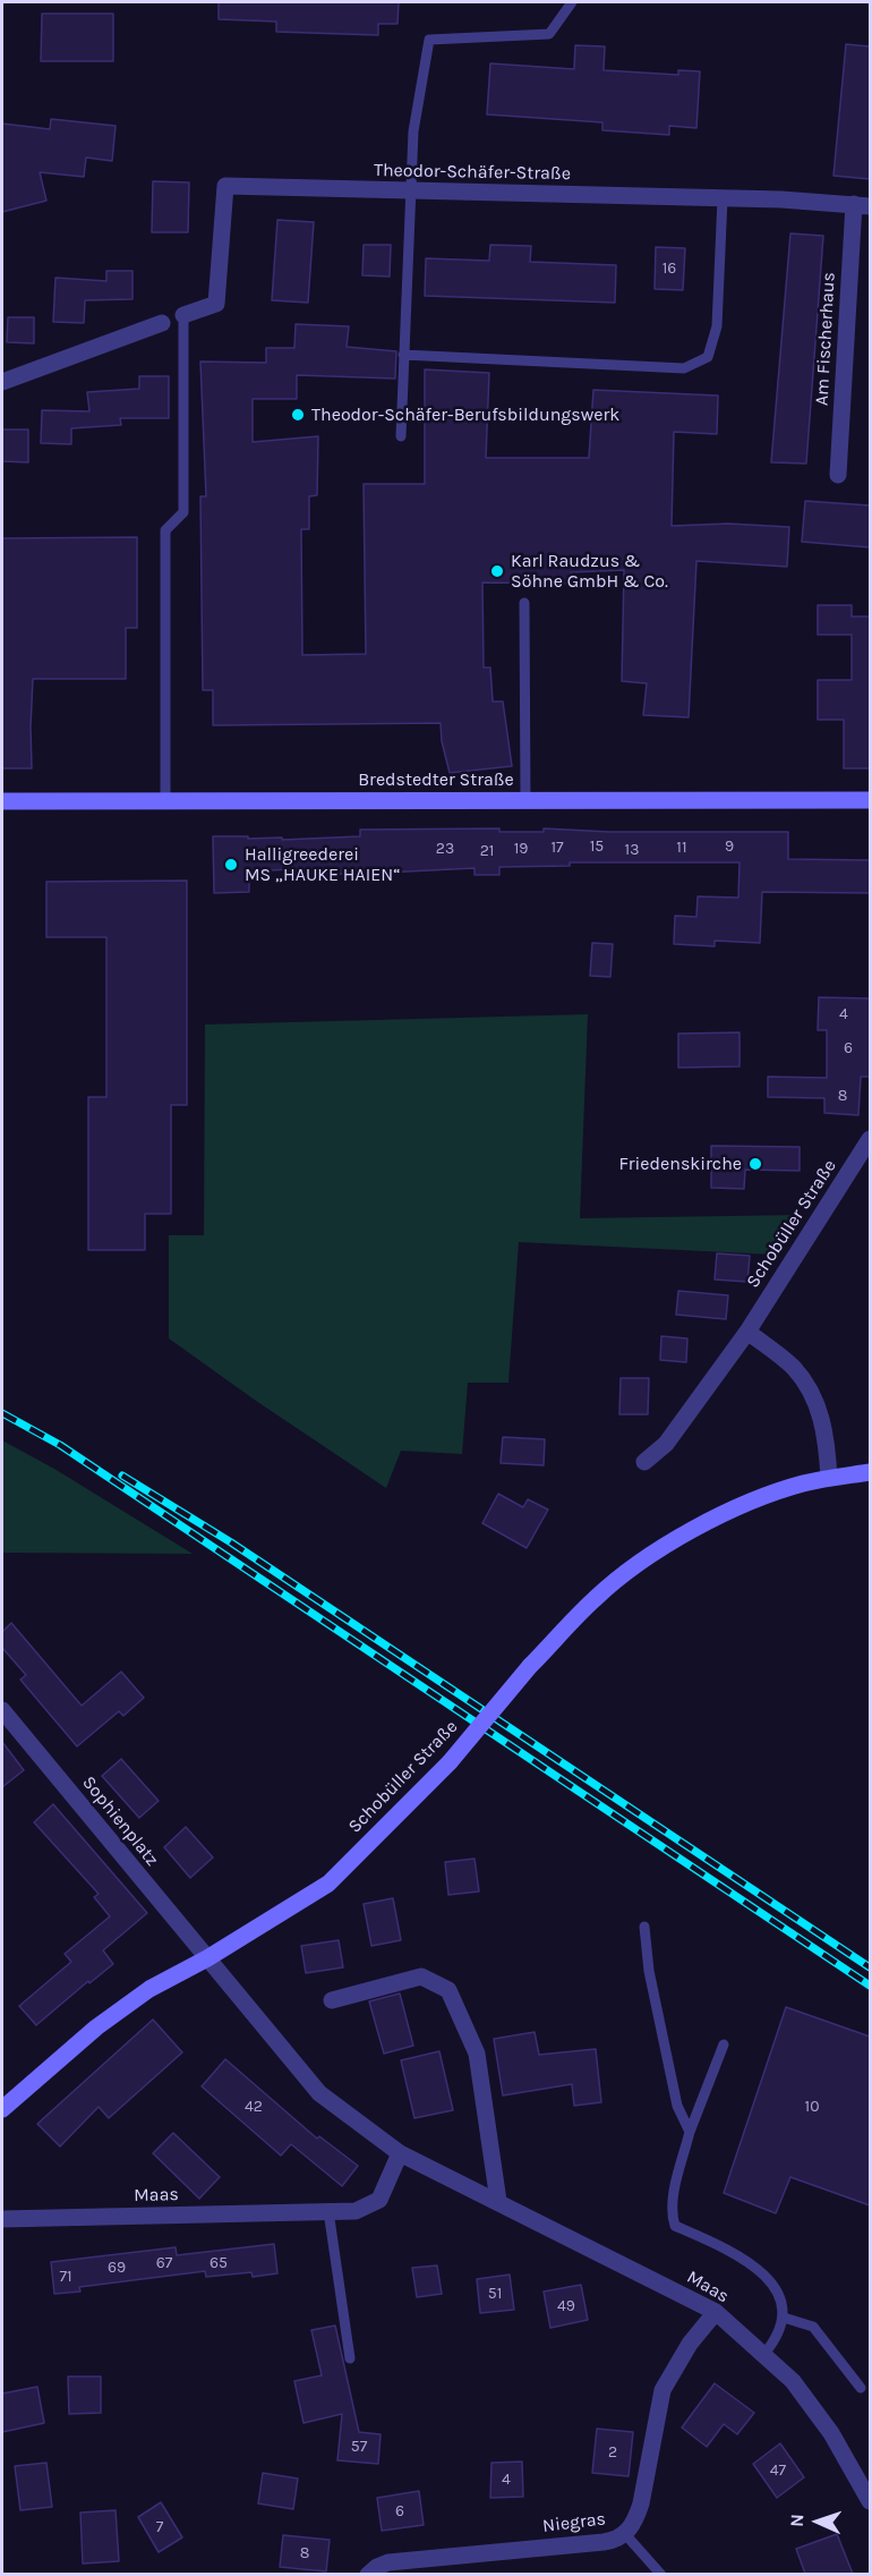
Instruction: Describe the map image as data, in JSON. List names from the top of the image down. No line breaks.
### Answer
{"streets":{"main road":["Bredstedter Straße","Schobüller Straße"],"street":["Theodor-Schäfer-Straße","Am Fischerhaus","Sophienplatz","Maas","Niegras"]},"crossings":[["Theodor-Schäfer-Straße","Am Fischerhaus"],["Schobüller Straße","Sophienplatz"],["Schobüller Straße","Maas"],["Sophienplatz","Maas"],["Maas","Niegras"]],"places":["Theodor-Schäfer-Berufsbildungswerk","Karl Raudzus & Söhne GmbH & Co.","Halligreederei MS „HAUKE HAIEN“","Friedenskirche"],"house_numbers":["16","15","9","17","11","23","19","13","21","4","6","8","42","10","67","65","69","71","51","49","57","2","47","4","6","7","8"],"north":"left"}
